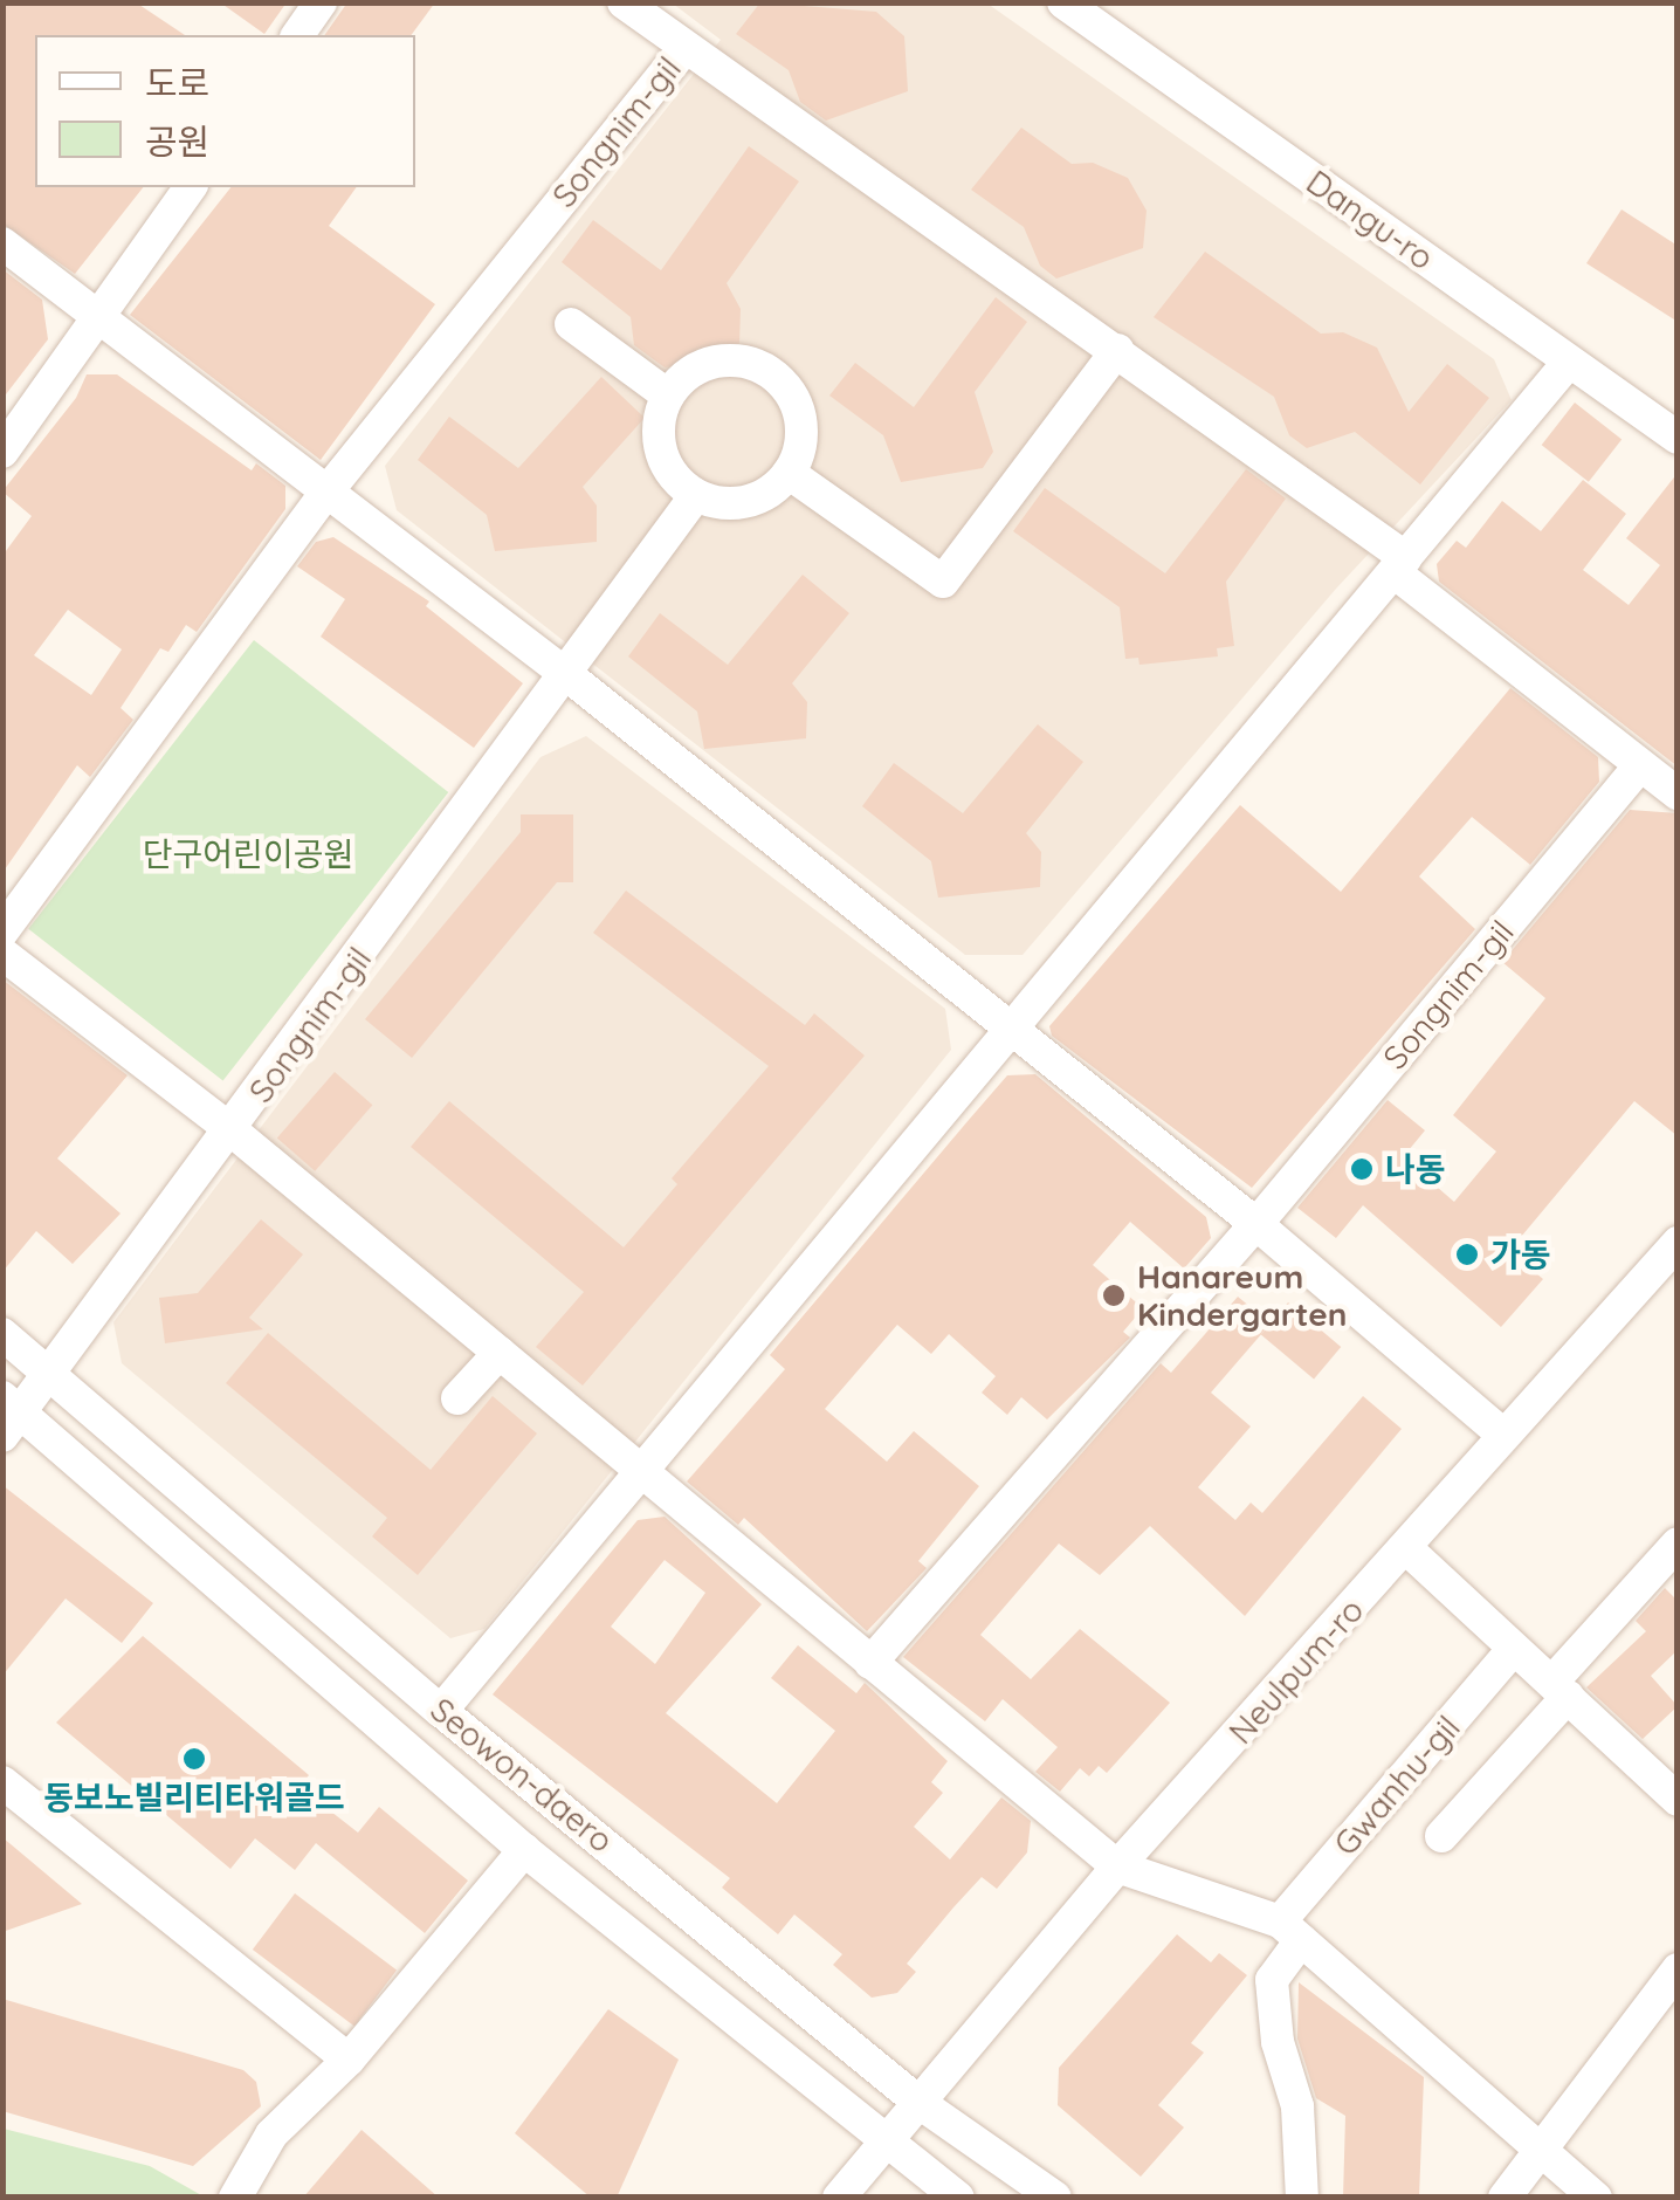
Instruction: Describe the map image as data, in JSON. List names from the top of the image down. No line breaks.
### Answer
{"streets":{"street":["Songnim-gil","Dangu-ro","Neulpum-ro","Seowon-daero","Gwanhu-gil"]},"crossings":[["Songnim-gil","Seowon-daero"],["Neulpum-ro","Seowon-daero"]],"parks":["단구어린이공원"],"places":["나동","가동","Hanareum Kindergarten","동보노빌리티타워골드"],"legend":["도로","공원"]}
